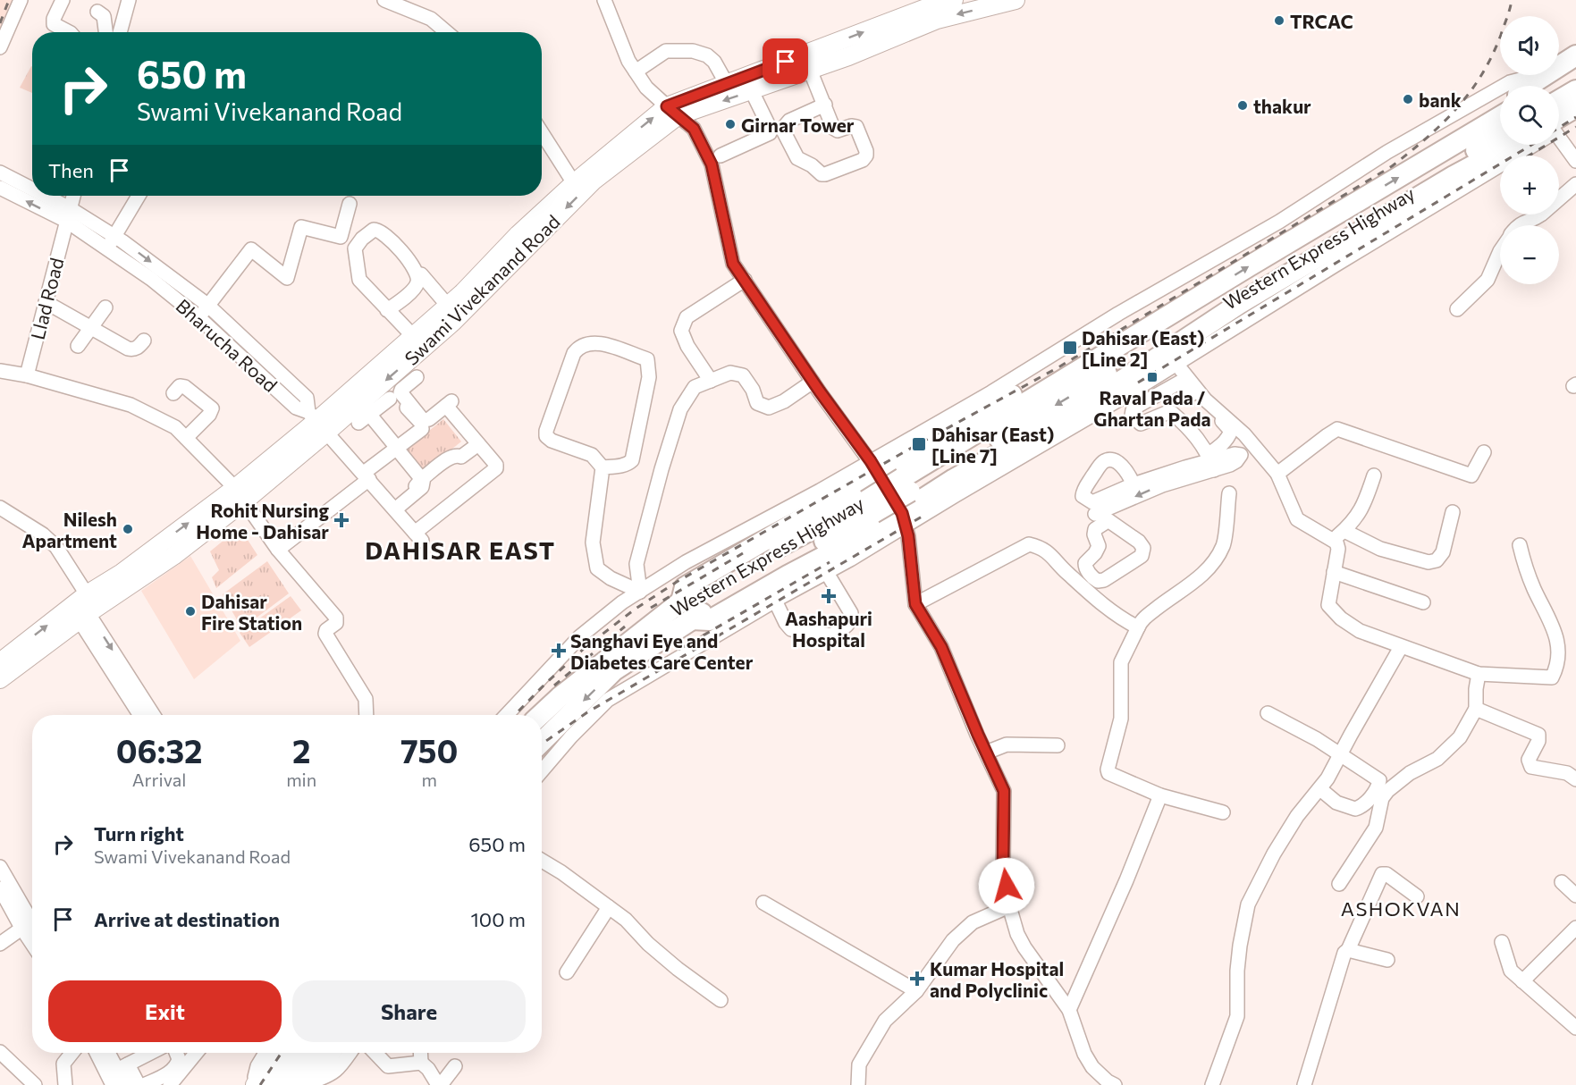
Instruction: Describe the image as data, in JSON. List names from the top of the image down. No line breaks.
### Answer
{"streets":{"highway":["Western Express Highway"],"main road":["Swami Vivekanand Road"],"street":["Llad Road","Bharucha Road"]},"crossings":[["Swami Vivekanand Road","Bharucha Road"],["Llad Road","Bharucha Road"]],"districts":["DAHISAR EAST","ASHOKVAN"],"places":{"other":["TRCAC","bank","thakur","Girnar Tower","Nilesh Apartment","Dahisar Fire Station"],"transit":["Dahisar (East) [Line 2]","Raval Pada / Ghartan Pada","Dahisar (East) [Line 7]"],"health":["Rohit Nursing Home - Dahisar","Aashapuri Hospital","Sanghavi Eye and Diabetes Care Center","Kumar Hospital and Polyclinic"]},"page":{"map_buttons":["+","−"],"turn":["650 m","Swami Vivekanand Road"],"then":"Then","eta":["06:32","Arrival","2","min","750","m"],"list":[{"name":"Turn right","note":"Swami Vivekanand Road","value":"650 m"},{"name":"Arrive at destination","value":"100 m"}],"buttons":["Exit","Share"]}}
